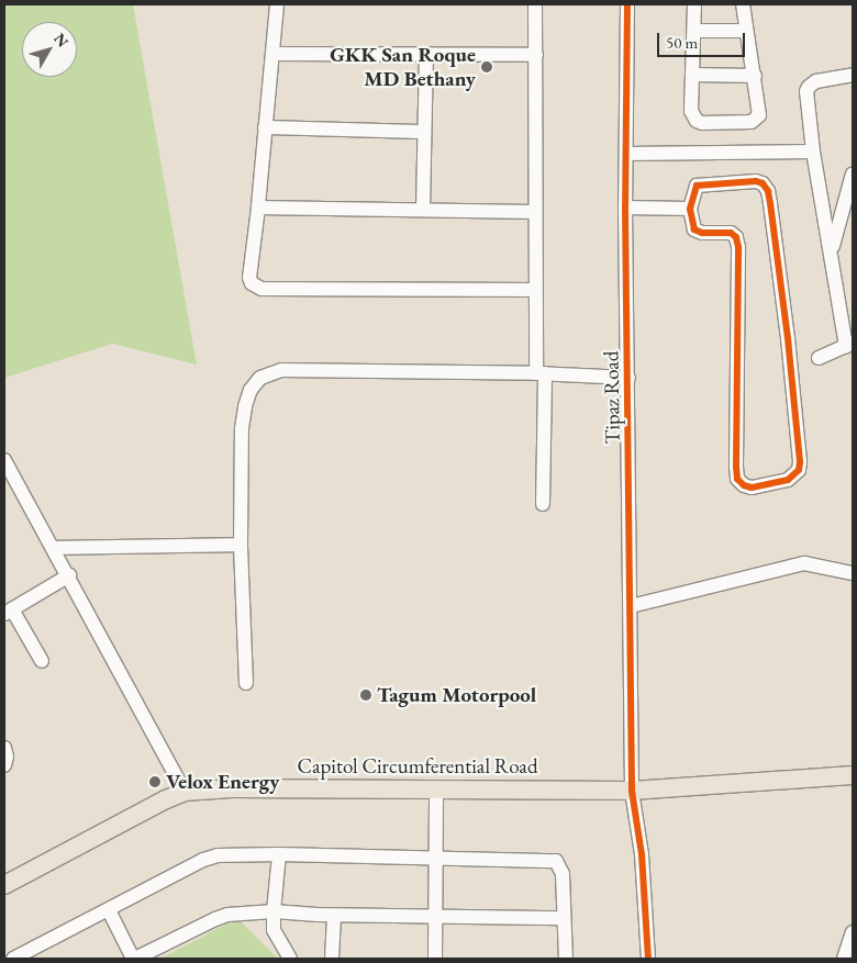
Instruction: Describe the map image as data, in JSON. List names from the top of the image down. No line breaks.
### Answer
{"streets":{"main road":["Capitol Circumferential Road"],"street":["Tipaz Road"]},"crossings":[["Tipaz Road","Capitol Circumferential Road"]],"places":["GKK San Roque MD Bethany","Tagum Motorpool","Velox Energy"],"scale_bar":"50 m","north":"top right"}
